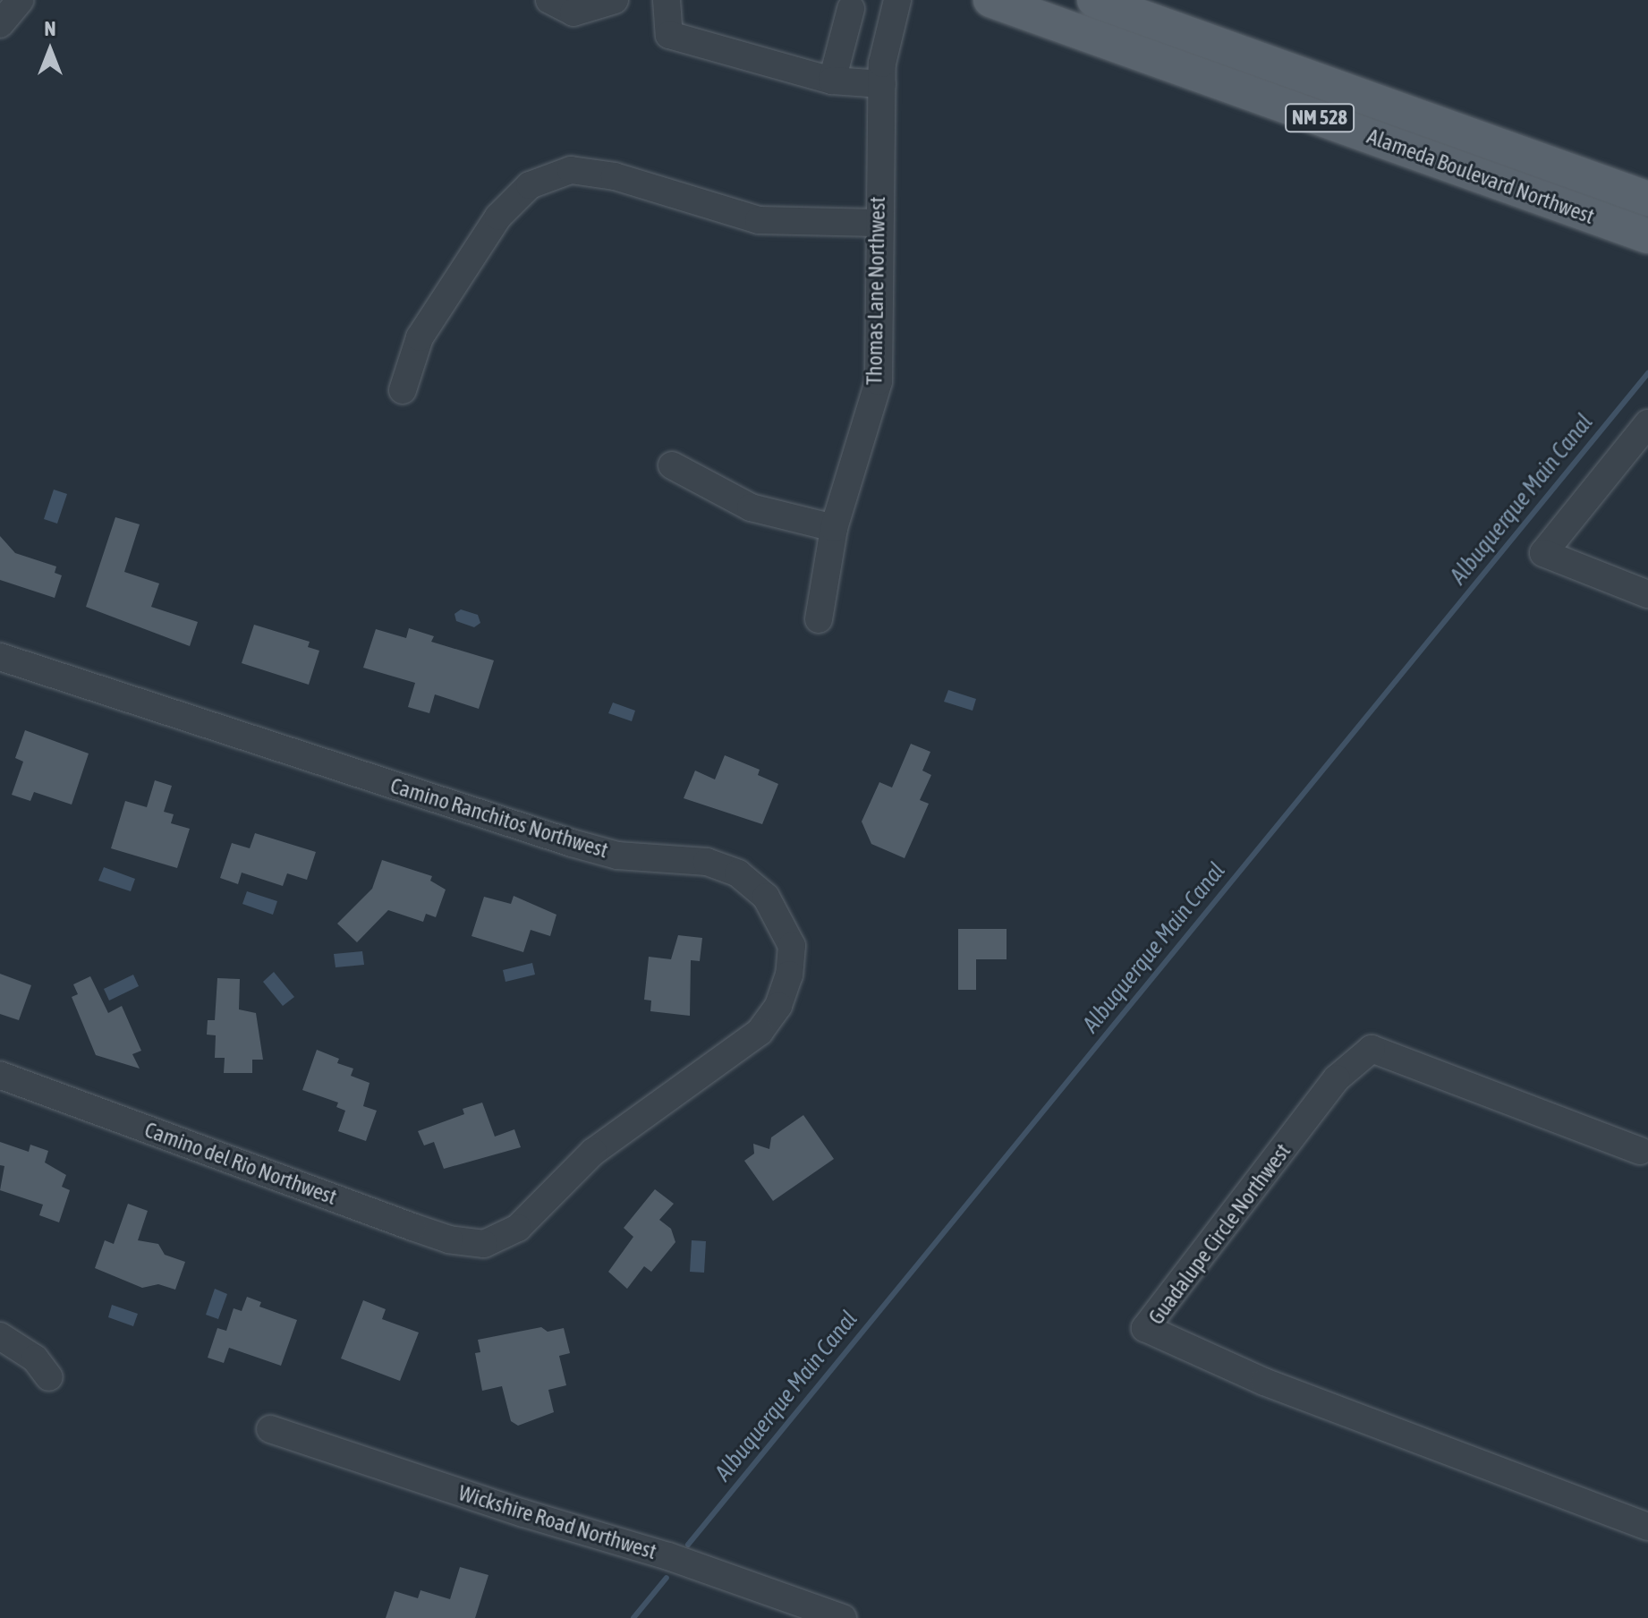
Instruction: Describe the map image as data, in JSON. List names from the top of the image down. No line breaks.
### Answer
{"streets":{"main road":["NM 528","Alameda Boulevard Northwest"],"street":["Thomas Lane Northwest","Camino Ranchitos Northwest","Camino del Rio Northwest","Guadalupe Circle Northwest","Wickshire Road Northwest"]},"crossings":[["Camino Ranchitos Northwest","Camino del Rio Northwest"]],"water":["Albuquerque Main Canal"],"north":"top"}
